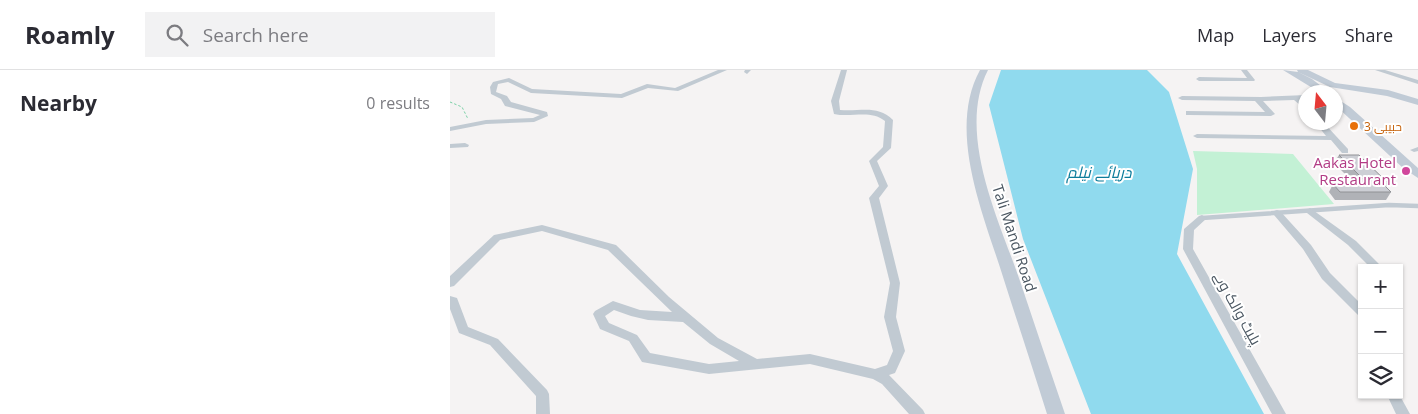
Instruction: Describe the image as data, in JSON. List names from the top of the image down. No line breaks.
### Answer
{"streets":{"street":["Tali Mandi Road","پلیٹ والک وے"]},"water":["دریائے نیلم"],"places":["حبیبی 3","Aakas Hotel Restaurant"],"north":"top","page":{"header":"Roamly","search":"Search here","nav":["Map","Layers","Share"],"heading":["Nearby","0 results"],"map_buttons":["+","−"]}}
